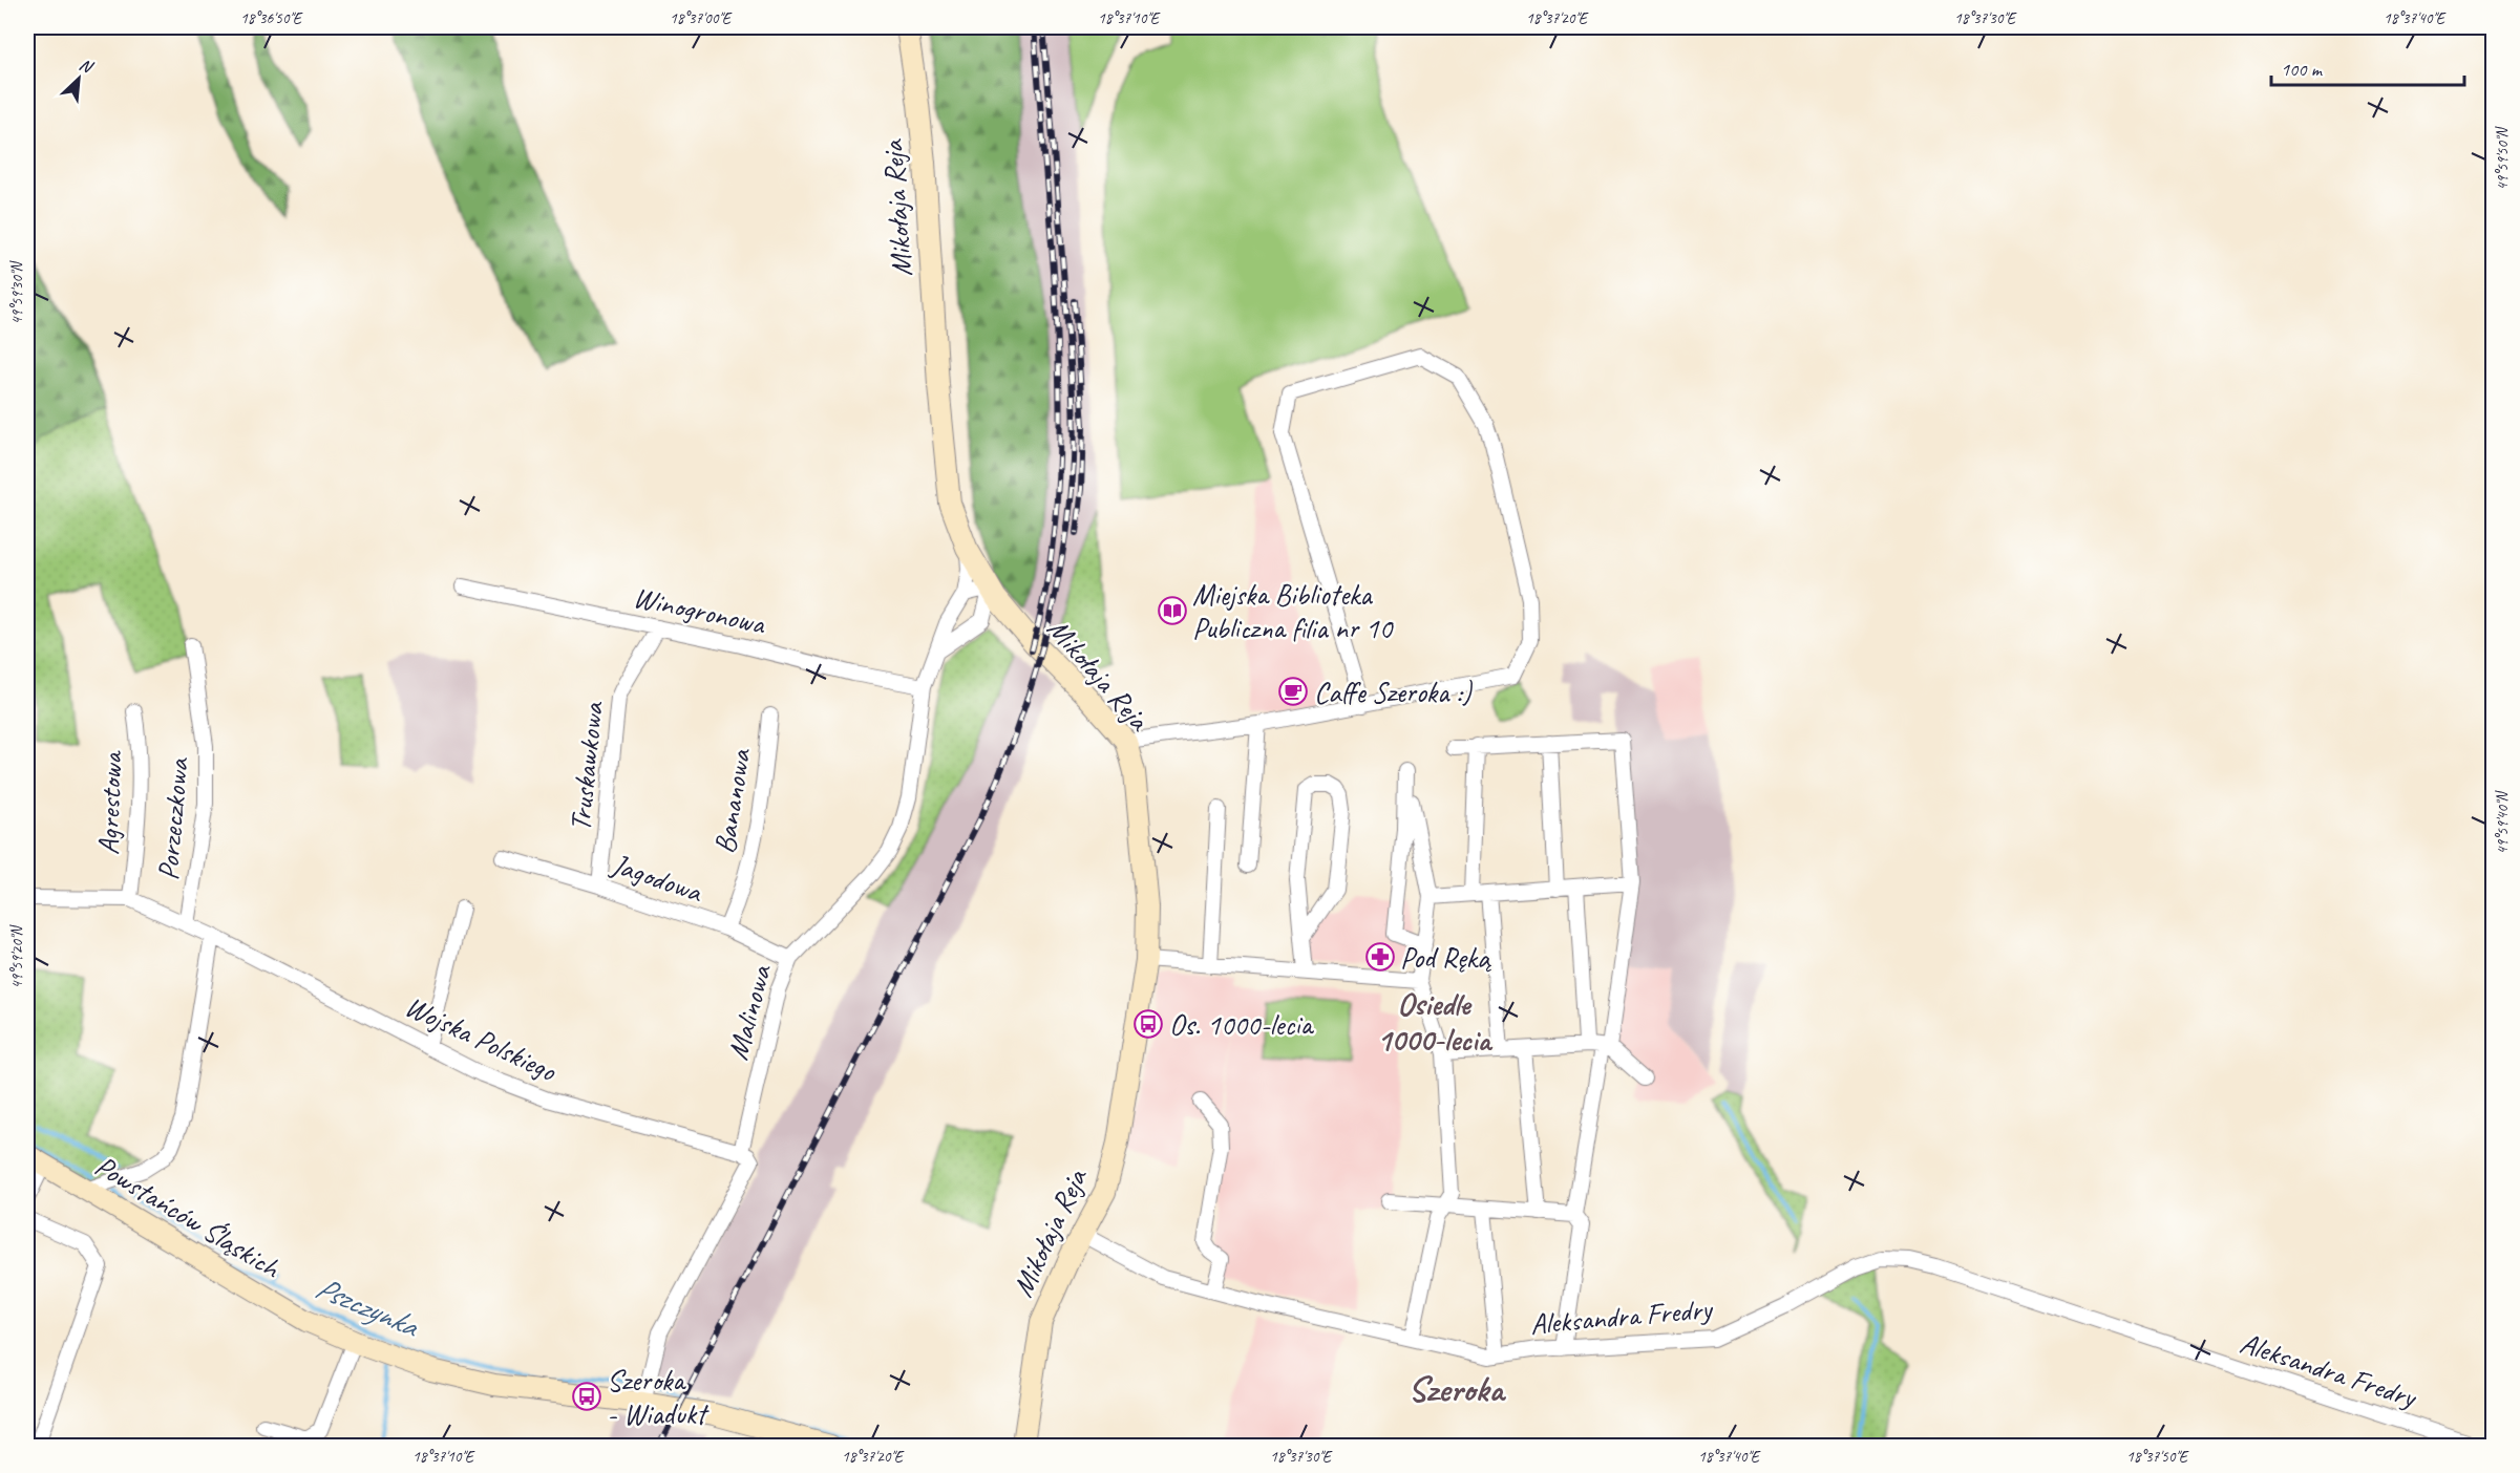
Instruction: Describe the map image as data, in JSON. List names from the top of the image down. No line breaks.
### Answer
{"streets":{"street":["Mikołaja Reja","Winogronowa","Truskawkowa","Bananowa","Agrestowa","Porzeczkowa","Jagodowa","Malinowa","Wojska Polskiego","Powstańców Śląskich","Aleksandra Fredry"]},"crossings":[["Mikołaja Reja","Aleksandra Fredry"],["Winogronowa","Truskawkowa"],["Winogronowa","Malinowa"],["Truskawkowa","Jagodowa"],["Bananowa","Jagodowa"],["Agrestowa","Wojska Polskiego"],["Porzeczkowa","Wojska Polskiego"],["Jagodowa","Malinowa"],["Malinowa","Wojska Polskiego"],["Malinowa","Powstańców Śląskich"]],"districts":["Osiedle 1000-lecia","Szeroka"],"water":["Pszczynka"],"places":{"library":["Miejska Biblioteka Publiczna filia nr 10"],"cafe":["Caffe Szeroka :)"],"pharmacy":["Pod Ręką"],"bus stop":["Os. 1000-lecia","Szeroka - Wiadukt"]},"scale_bar":"100 m","north":"top right","coordinates":["18°36'50\"E","18°37'00\"E","18°37'10\"E","18°37'20\"E","18°37'30\"E","18°37'40\"E","49°59'50\"N","49°59'30\"N","49°59'40\"N","49°59'20\"N","18°37'50\"E"]}
